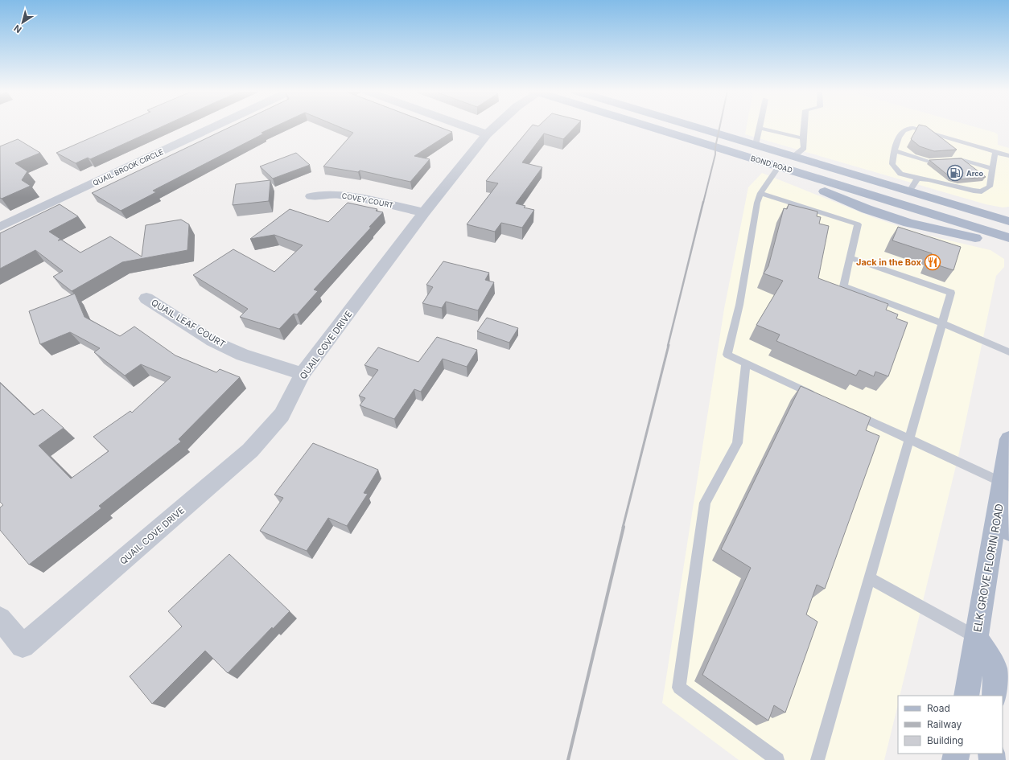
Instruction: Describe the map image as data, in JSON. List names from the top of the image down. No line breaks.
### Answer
{"streets":{"main road":["BOND ROAD","ELK GROVE FLORIN ROAD"],"street":["QUAIL BROOK CIRCLE","COVEY COURT","QUAIL LEAF COURT","QUAIL COVE DRIVE"]},"crossings":[["COVEY COURT","QUAIL COVE DRIVE"],["QUAIL LEAF COURT","QUAIL COVE DRIVE"]],"places":{"fuel station":["Arco"],"restaurant":["Jack in the Box"]},"legend":["Road","Railway","Building"],"north":"bottom left"}
